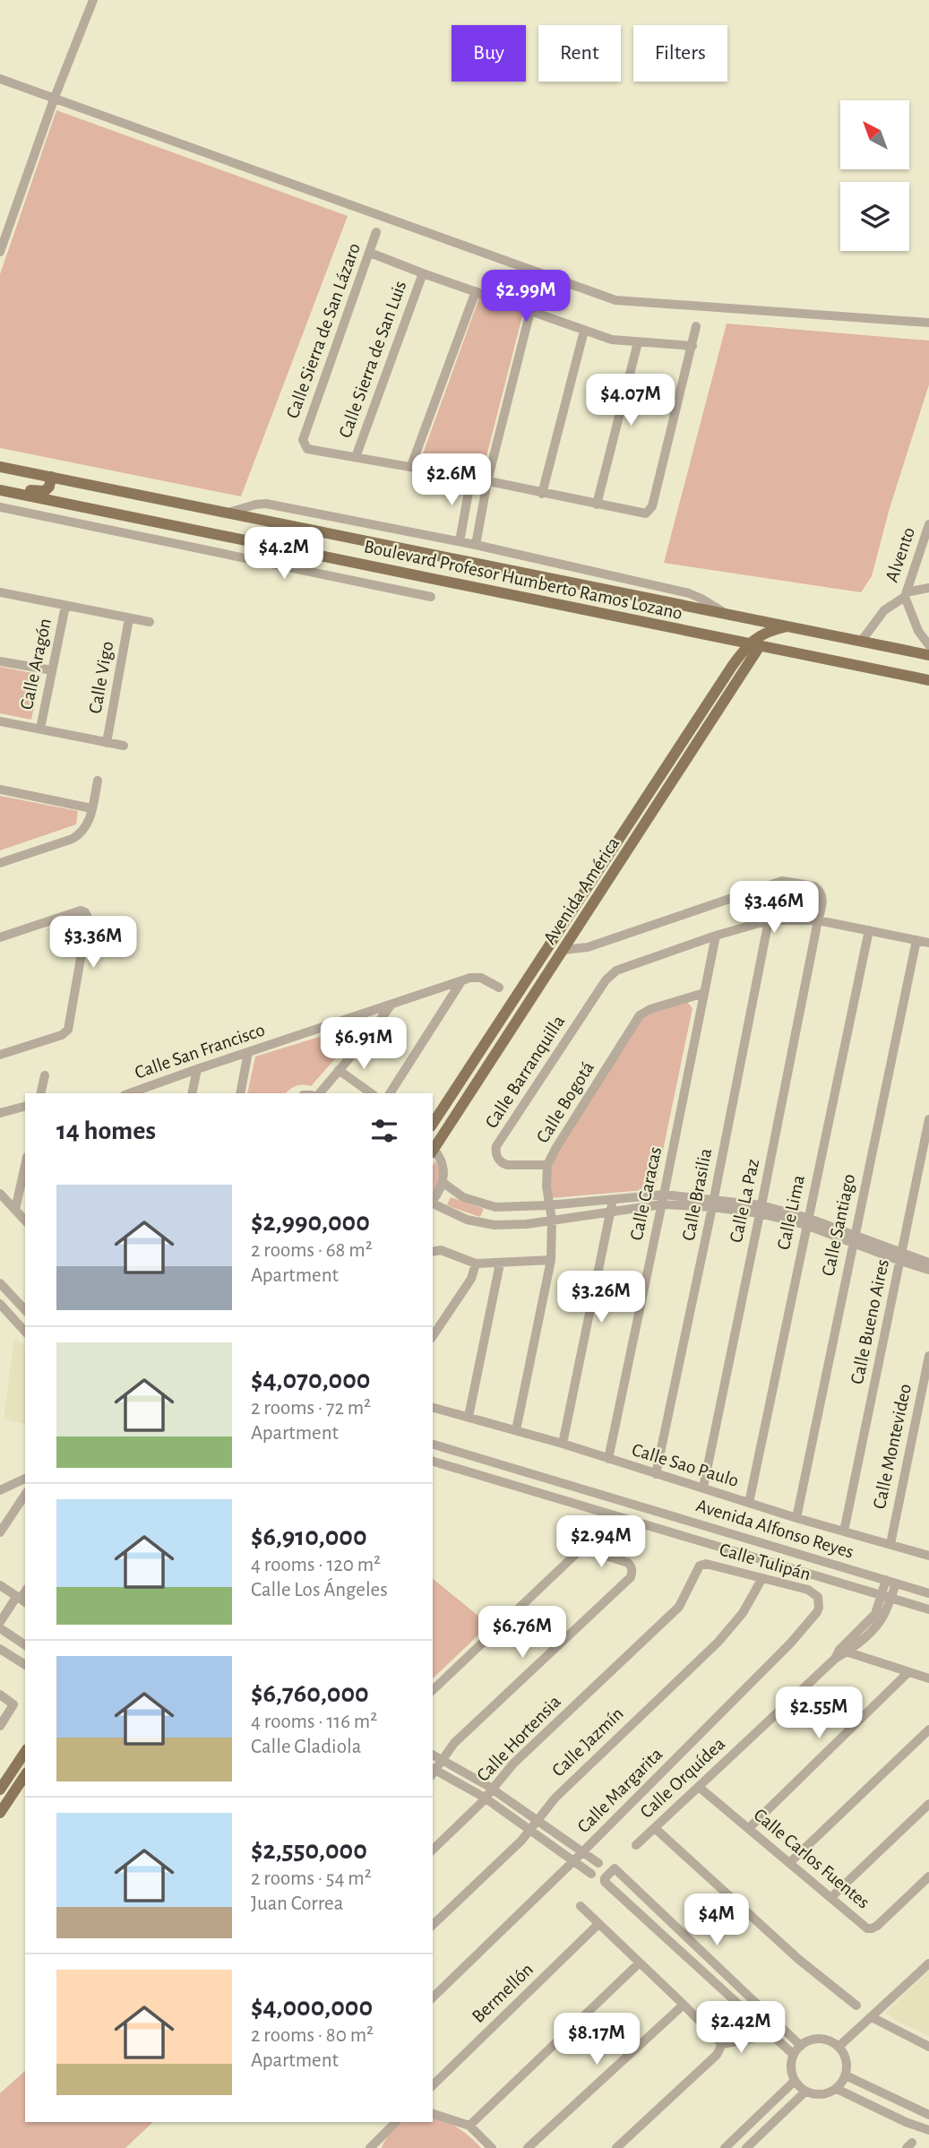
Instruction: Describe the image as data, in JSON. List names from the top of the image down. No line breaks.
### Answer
{"streets":{"main road":["Boulevard Profesor Humberto Ramos Lozano","Avenida América"],"street":["Calle Sierra de San Lázaro","Calle Sierra de San Luis","Alvento","Calle Aragón","Calle Vigo","Calle San Francisco","Calle Barranquilla","Calle Bogotá","Calle Caracas","Calle Brasilia","Calle La Paz","Calle Lima","Calle Santiago","Calle Bueno Aires","Calle Montevideo","Calle Sao Paulo","Avenida Alfonso Reyes","Calle Tulipán","Calle Hortensia","Calle Jazmín","Calle Orquídea","Calle Margarita","Calle Carlos Fuentes","Bermellón"]},"crossings":[["Calle Sierra de San Lázaro","Calle Sierra de San Luis"],["Alvento","Boulevard Profesor Humberto Ramos Lozano"],["Boulevard Profesor Humberto Ramos Lozano","Avenida América"],["Avenida América","Calle La Paz"],["Calle Barranquilla","Calle Bogotá"],["Calle Barranquilla","Calle Caracas"],["Calle Bogotá","Calle Caracas"],["Calle Bogotá","Calle Sao Paulo"],["Calle Caracas","Calle Sao Paulo"],["Calle Brasilia","Calle Sao Paulo"],["Calle La Paz","Calle Sao Paulo"],["Calle Lima","Calle Sao Paulo"],["Calle Santiago","Calle Sao Paulo"],["Calle Bueno Aires","Calle Sao Paulo"],["Calle Montevideo","Calle Sao Paulo"],["Avenida Alfonso Reyes","Calle Orquídea"],["Calle Tulipán","Calle Hortensia"],["Calle Tulipán","Calle Jazmín"],["Calle Tulipán","Calle Margarita"],["Calle Orquídea","Calle Carlos Fuentes"]],"north":"top left","page":{"chip":["Buy","Rent","Filters"],"price":["$2.99M","$4.07M","$2.6M","$4.2M","$3.46M","$3.36M","$6.91M","$3.26M","$2.94M","$6.76M","$2.55M","$4M","$2.42M","$8.17M"],"heading":"14 homes","list":[{"name":"$2,990,000","note":"2 rooms · 68 m² · Apartment"},{"name":"$4,070,000","note":"2 rooms · 72 m² · Apartment"},{"name":"$6,910,000","note":"4 rooms · 120 m² · Calle Los Ángeles"},{"name":"$6,760,000","note":"4 rooms · 116 m² · Calle Gladiola"},{"name":"$2,550,000","note":"2 rooms · 54 m² · Juan Correa"},{"name":"$4,000,000","note":"2 rooms · 80 m² · Apartment"}]}}
